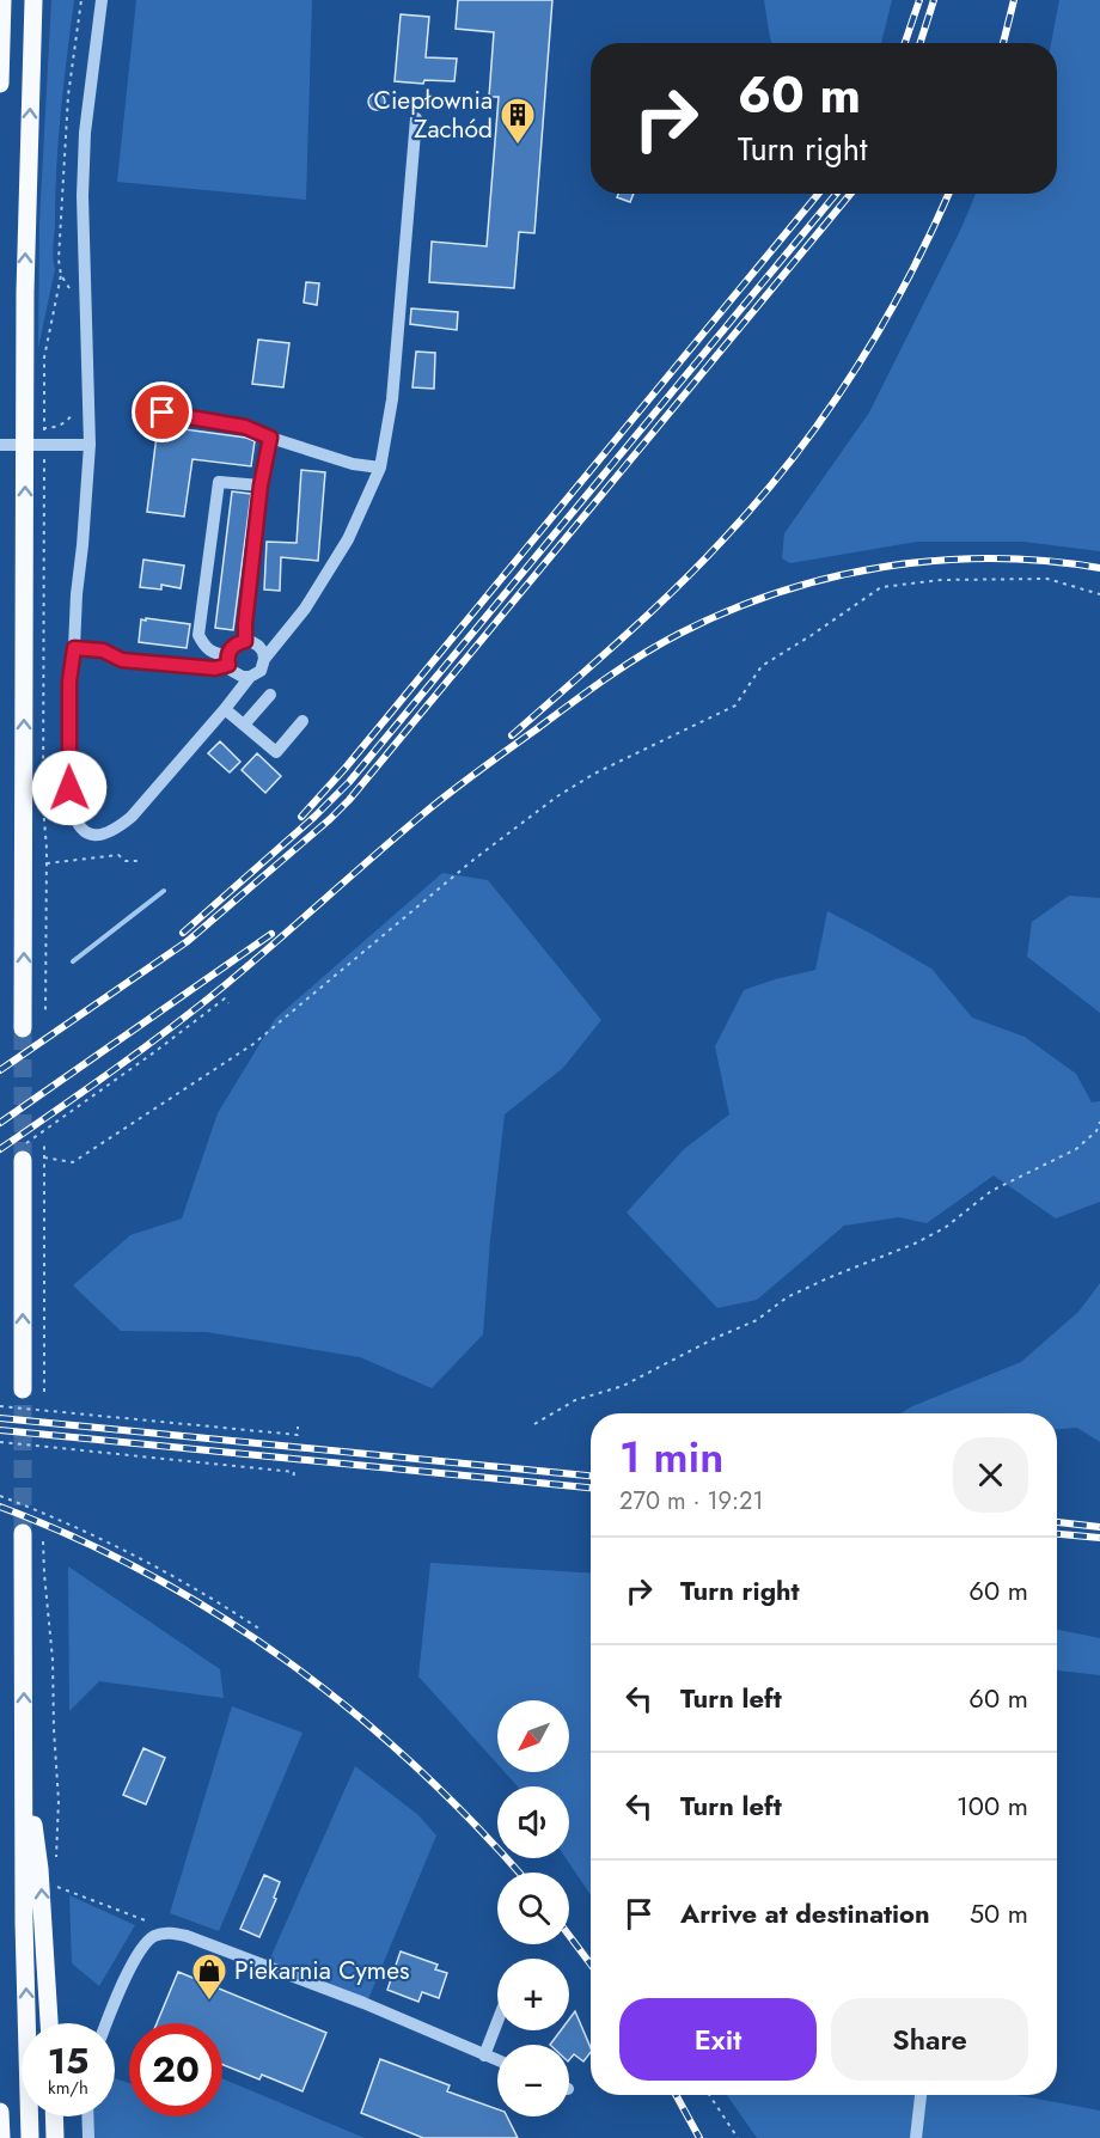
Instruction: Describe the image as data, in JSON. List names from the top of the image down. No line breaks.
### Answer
{"places":{"building":["Ciepłownia Zachód"],"shop":["Piekarnia Cymes"]},"north":"bottom left","page":{"turn":["60 m","Turn right"],"heading":["1 min","270 m · 19:21"],"list":[{"name":"Turn right","value":"60 m"},{"name":"Turn left","value":"60 m"},{"name":"Turn left","value":"100 m"},{"name":"Arrive at destination","value":"50 m"}],"map_buttons":["+","−"],"buttons":["Exit","Share"],"speed":"15 km/h","limit":"20"}}
